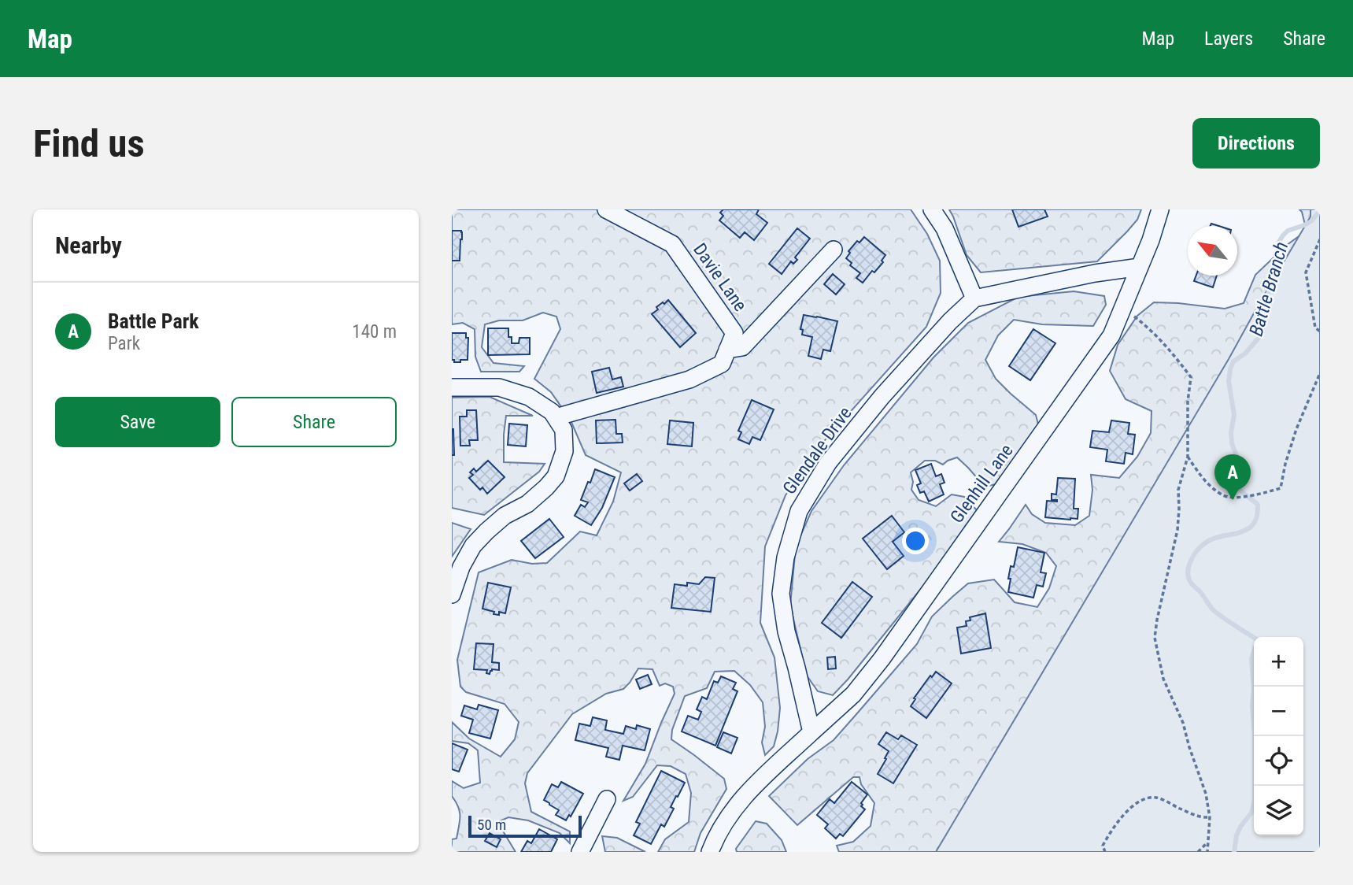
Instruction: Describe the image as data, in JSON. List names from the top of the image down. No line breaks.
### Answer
{"streets":{"street":["Davie Lane","Glendale Drive","Glenhill Lane"]},"crossings":[["Glendale Drive","Glenhill Lane"]],"water":["Battle Branch"],"scale_bar":"50 m","north":"top left","page":{"header":"Map","nav":["Map","Layers","Share"],"buttons":["Directions",["Save","Share"]],"title":"Find us","heading":"Nearby","list":[{"mark":"A","name":"Battle Park","note":"Park","value":"140 m"}],"pins":"A","map_buttons":["+","−"],"scale":"50 m"}}
